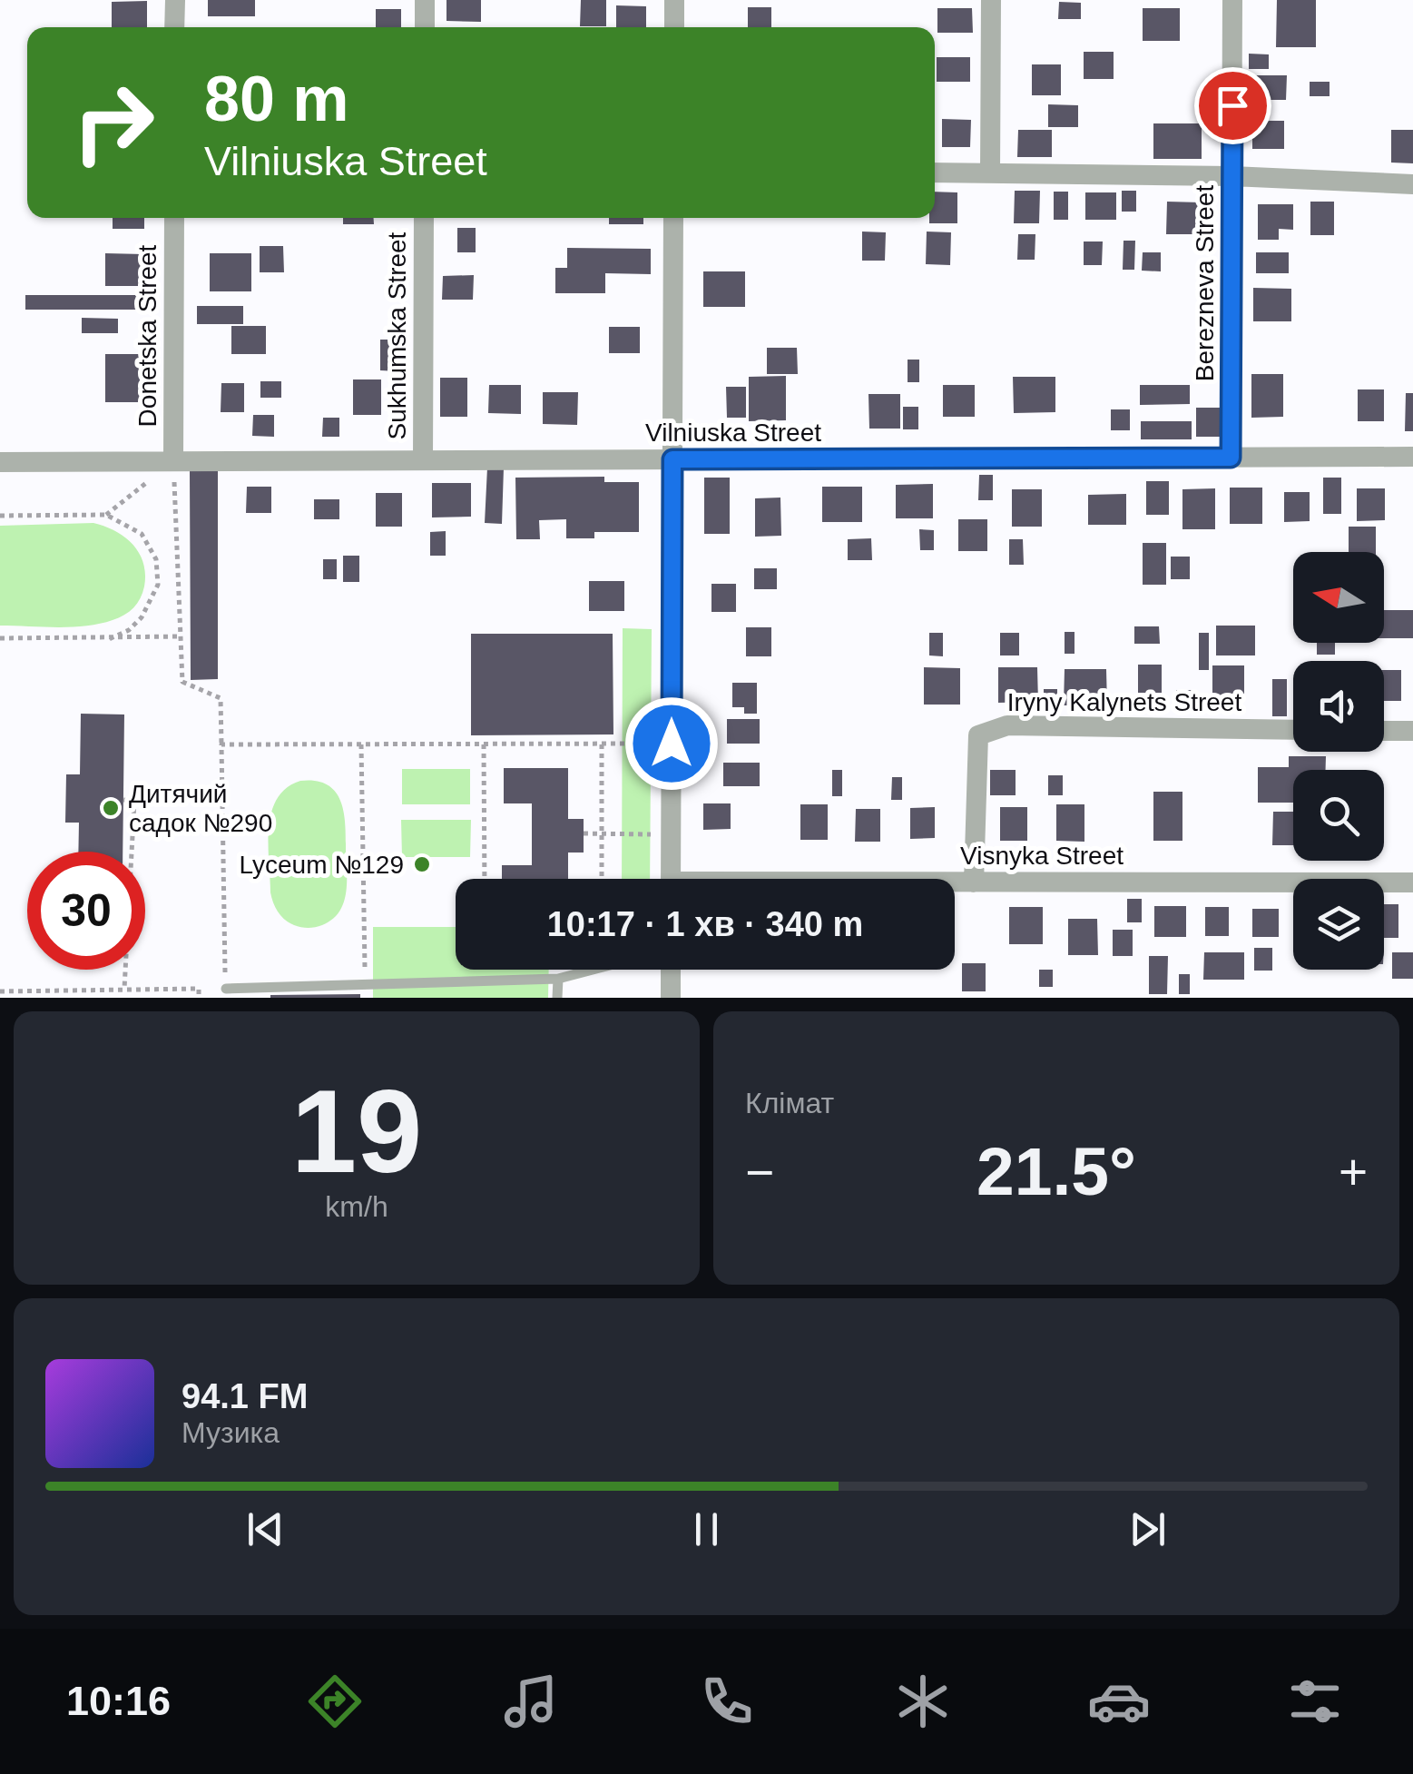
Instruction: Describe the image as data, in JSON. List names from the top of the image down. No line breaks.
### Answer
{"streets":{"street":["Berezneva Street","Donetska Street","Sukhumska Street","Vilniuska Street","Iryny Kalynets Street","Visnyka Street"]},"crossings":[["Berezneva Street","Vilniuska Street"],["Donetska Street","Vilniuska Street"],["Sukhumska Street","Vilniuska Street"],["Iryny Kalynets Street","Visnyka Street"]],"places":["Дитячий садок №290","Lyceum №129"],"north":"left","page":{"turn":["80 m","Vilniuska Street"],"limit":"30","trip":"10:17 · 1 хв · 340 m","tile":[["19","km/h"],"Клімат"],"heat":["−","21.5°","+"],"song":["94.1 FM","Музика"],"tabs":"10:16"}}
